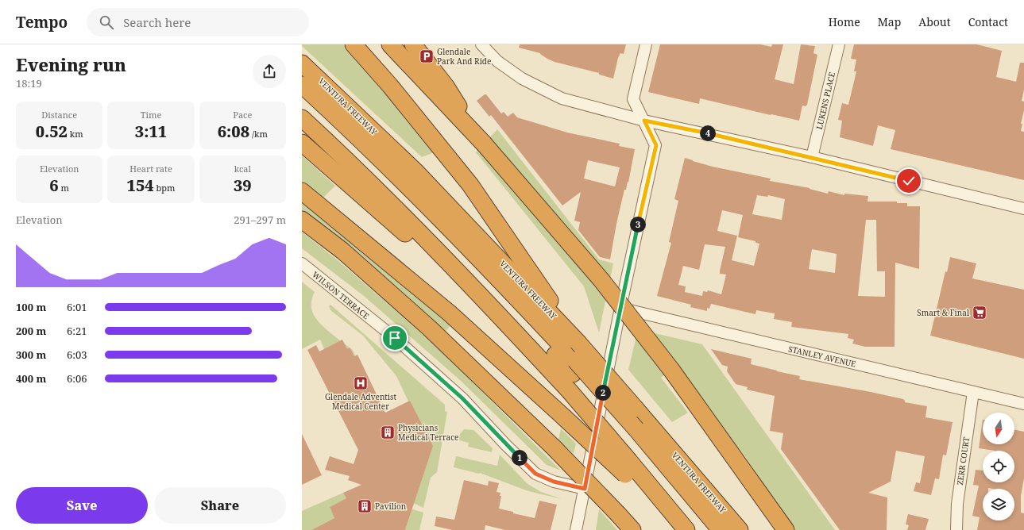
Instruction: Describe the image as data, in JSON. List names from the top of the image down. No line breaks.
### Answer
{"streets":{"highway":["VENTURA FREEWAY"],"street":["LUKENS PLACE","WILSON TERRACE","STANLEY AVENUE","ZERR COURT"]},"crossings":[["STANLEY AVENUE","ZERR COURT"]],"places":{"parking":["Glendale Park And Ride"],"supermarket":["Smart & Final"],"hospital":["Glendale Adventist Medical Center"],"building":["Physicians Medical Terrace","Pavilion"]},"north":"bottom","page":{"header":"Tempo","search":"Search here","nav":["Home","Map","About","Contact"],"heading":["Evening run","18:19"],"stats":[["Distance","0.52 km"],["Time","3:11"],["Pace","6:08 /km"],["Elevation","6 m"],["Heart rate","154 bpm"],["kcal","39"]],"pins":["4","3","2","1"],"chart":["Elevation","291–297 m"],"list":[{"name":"100 m","note":"6:01"},{"name":"200 m","note":"6:21"},{"name":"300 m","note":"6:03"},{"name":"400 m","note":"6:06"}],"buttons":["Save","Share"]}}
